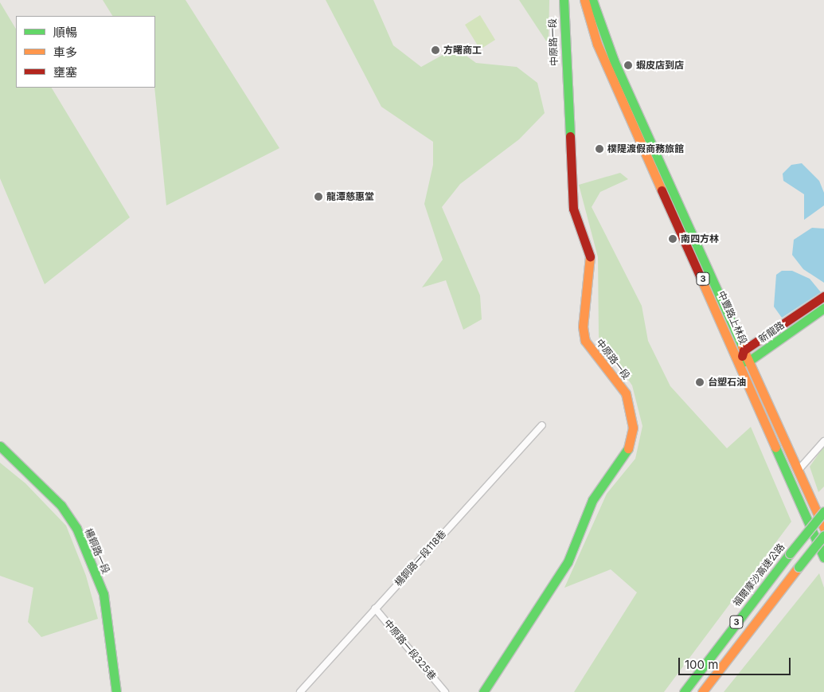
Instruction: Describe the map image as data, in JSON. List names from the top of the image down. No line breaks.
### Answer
{"streets":{"main road":["中原路一段","3","中豐路上林段","新龍路","楊銅路一段","福爾摩沙高速公路"],"street":["楊銅路一段118巷","中原路一段325巷"]},"crossings":[["中豐路上林段","新龍路"],["楊銅路一段118巷","中原路一段325巷"]],"places":["方曙商工","蝦皮店到店","樸隄渡假商務旅館","龍潭慈惠堂","南四方林","台塑石油"],"legend":["順暢","車多","壅塞"],"scale_bar":"100 m"}
